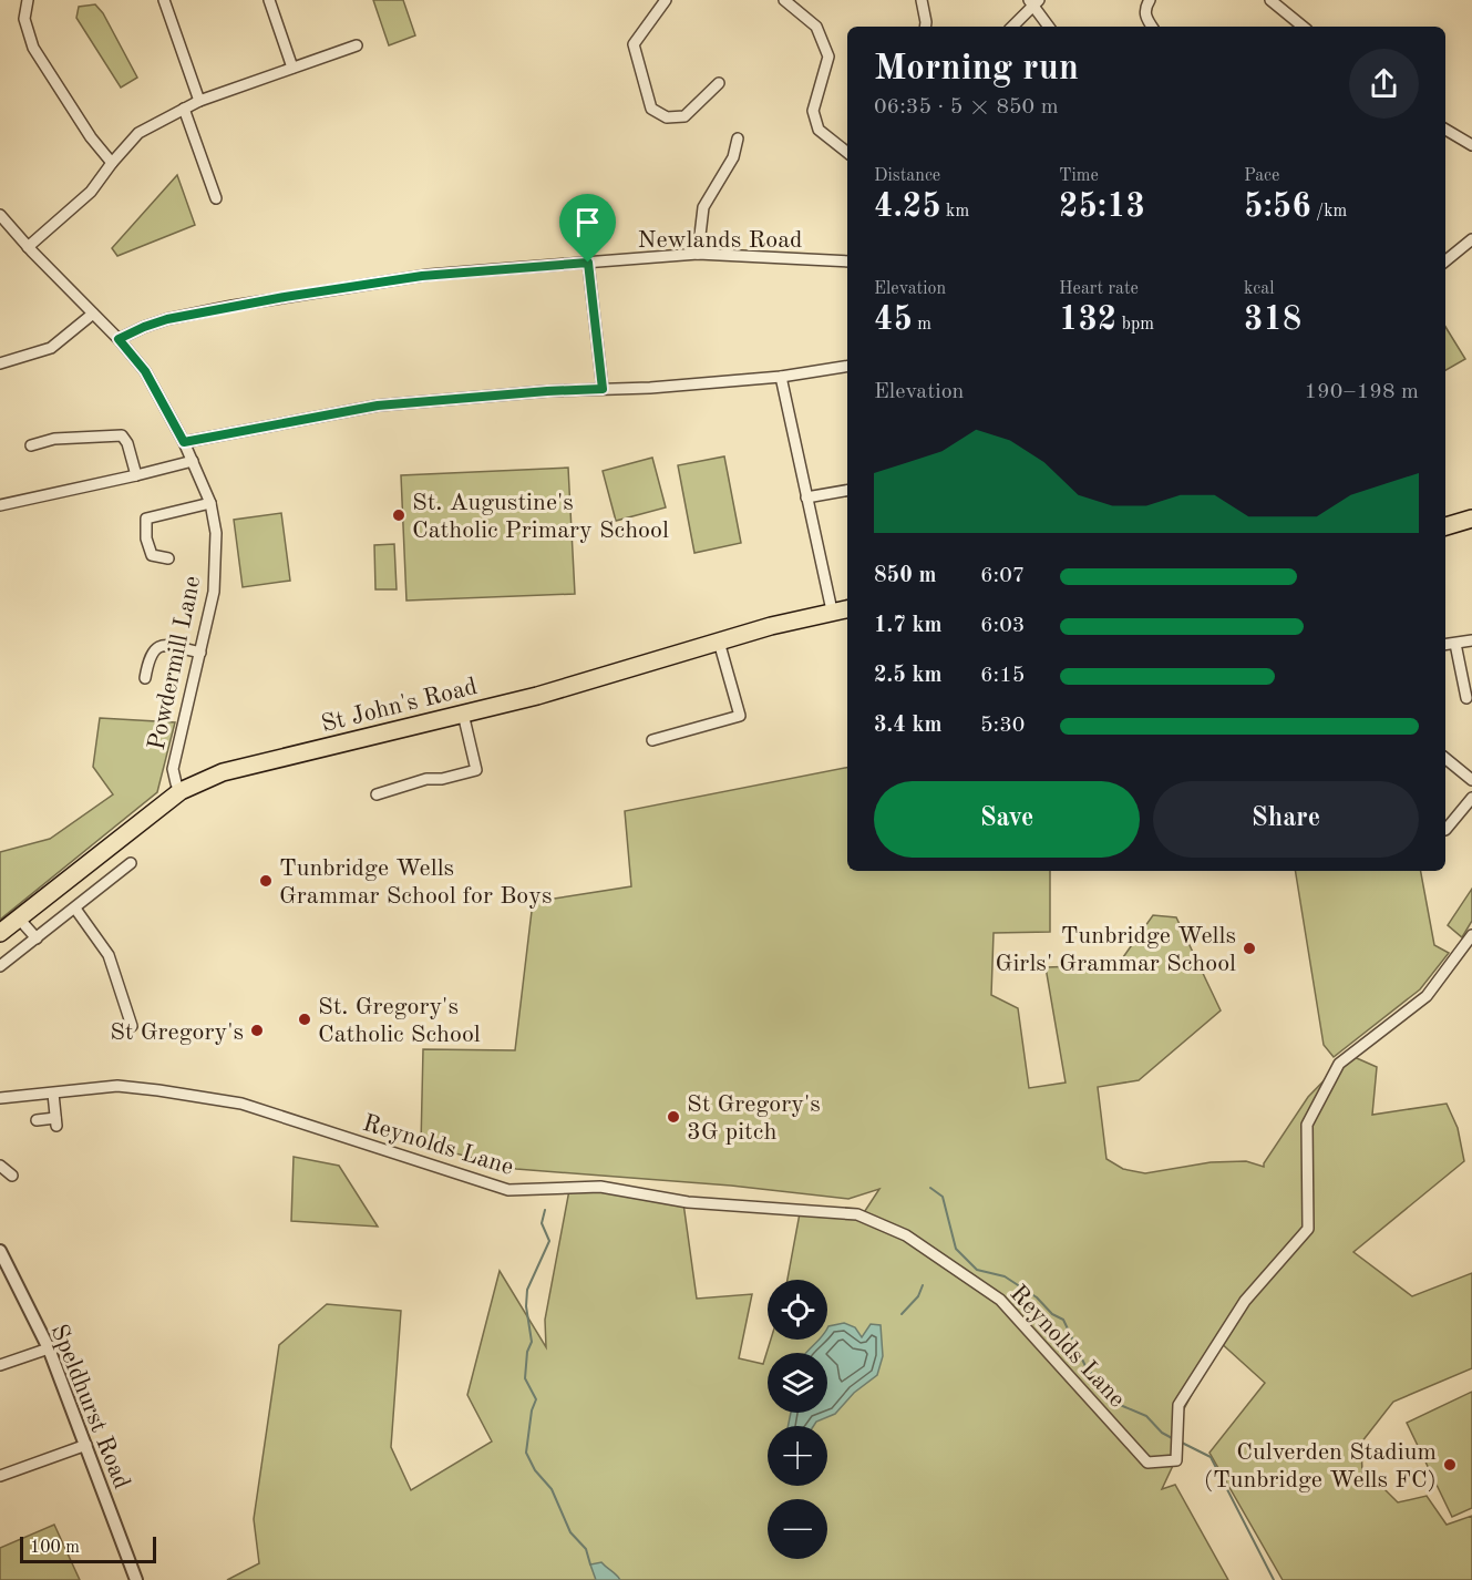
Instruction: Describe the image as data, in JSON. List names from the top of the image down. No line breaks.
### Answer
{"streets":{"highway":["St John's Road"],"street":["Newlands Road","Powdermill Lane","Reynolds Lane","Speldhurst Road"]},"crossings":[["Newlands Road","Powdermill Lane"],["Powdermill Lane","St John's Road"]],"places":["St. Augustine's Catholic Primary School","Tunbridge Wells Grammar School for Boys","Tunbridge Wells Girls' Grammar School","St. Gregory's Catholic School","St Gregory's","St Gregory's 3G pitch","Culverden Stadium (Tunbridge Wells FC)"],"scale_bar":"100 m","page":{"heading":["Morning run","06:35 · 5 × 850 m"],"stats":[["Distance","4.25 km"],["Time","25:13"],["Pace","5:56 /km"],["Elevation","45 m"],["Heart rate","132 bpm"],["kcal","318"]],"chart":["Elevation","190–198 m"],"list":[{"name":"850 m","note":"6:07"},{"name":"1.7 km","note":"6:03"},{"name":"2.5 km","note":"6:15"},{"name":"3.4 km","note":"5:30"}],"buttons":["Save","Share"],"map_buttons":["+","−"],"scale":"100 m"}}
